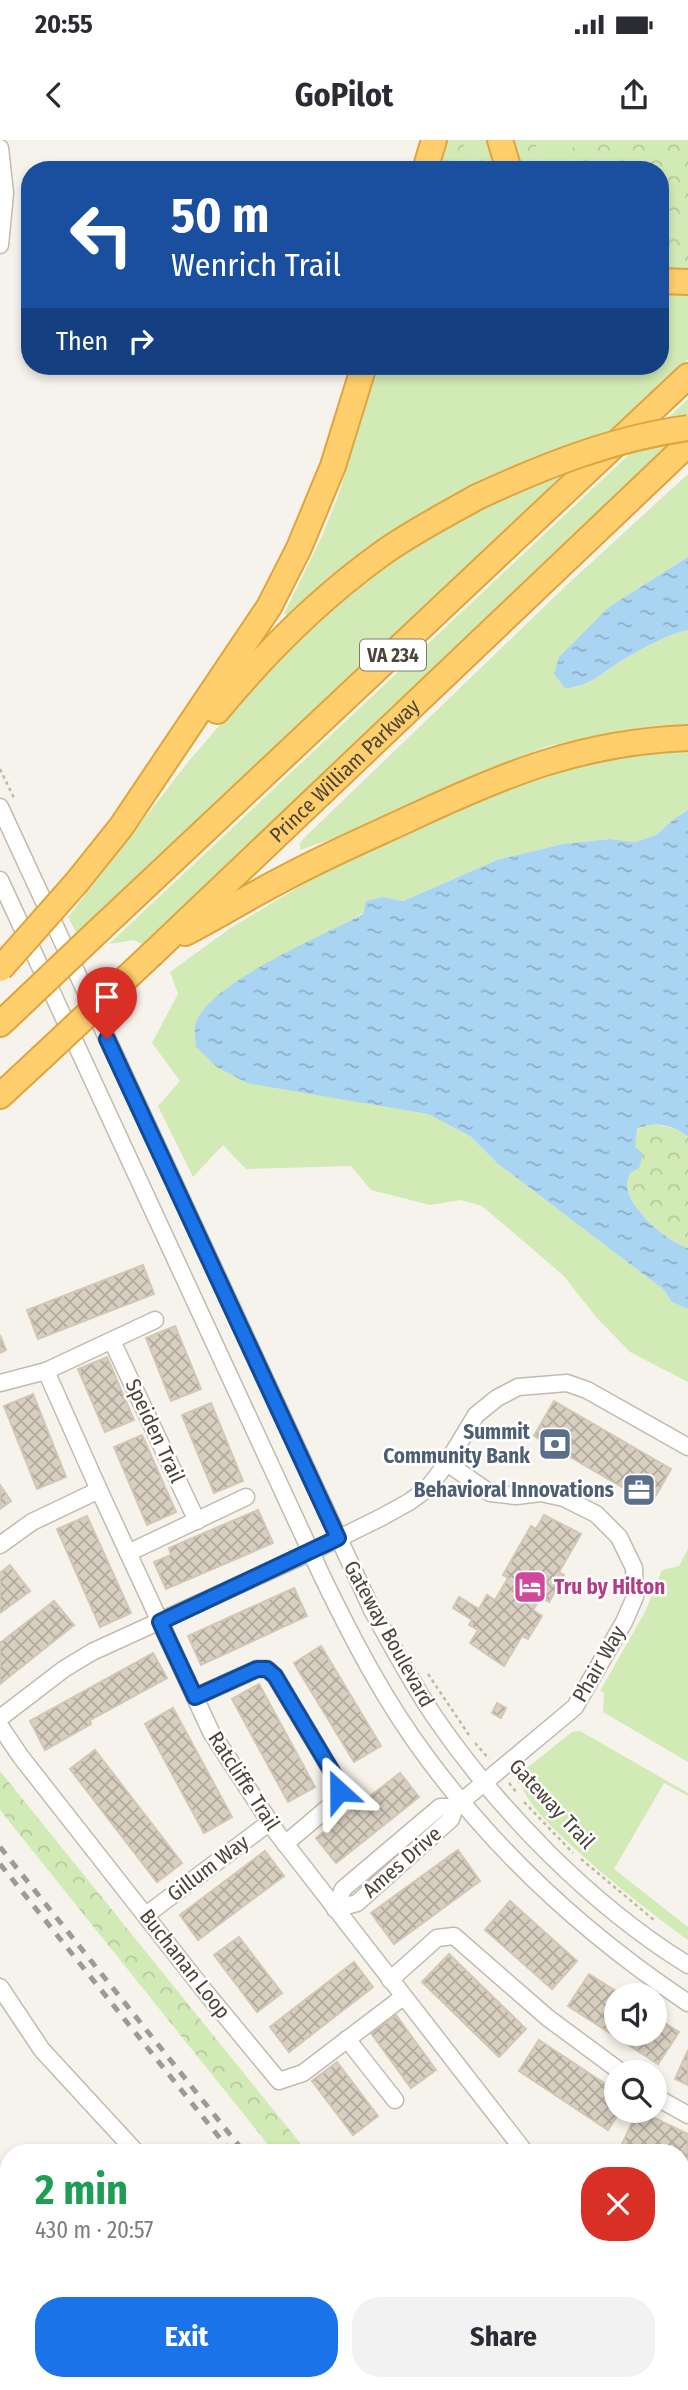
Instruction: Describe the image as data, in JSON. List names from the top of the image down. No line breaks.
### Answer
{"streets":{"highway":["VA 234","Prince William Parkway"],"street":["Speiden Trail","Gateway Boulevard","Phair Way","Ratcliffe Trail","Ames Drive","Gillum Way","Buchanan Loop"],"path":["Gateway Trail"]},"crossings":[["Gateway Boulevard","Phair Way"],["Gateway Boulevard","Ames Drive"],["Phair Way","Gateway Trail"],["Ratcliffe Trail","Ames Drive"],["Ratcliffe Trail","Gillum Way"],["Ratcliffe Trail","Buchanan Loop"],["Gillum Way","Buchanan Loop"]],"places":{"bank":["Summit Community Bank"],"office":["Behavioral Innovations"],"hotel":["Tru by Hilton"]},"page":{"status":"20:55","header":"GoPilot","turn":["50 m","Wenrich Trail"],"then":"Then","heading":["2 min","430 m · 20:57"],"buttons":["Exit","Share"]}}
